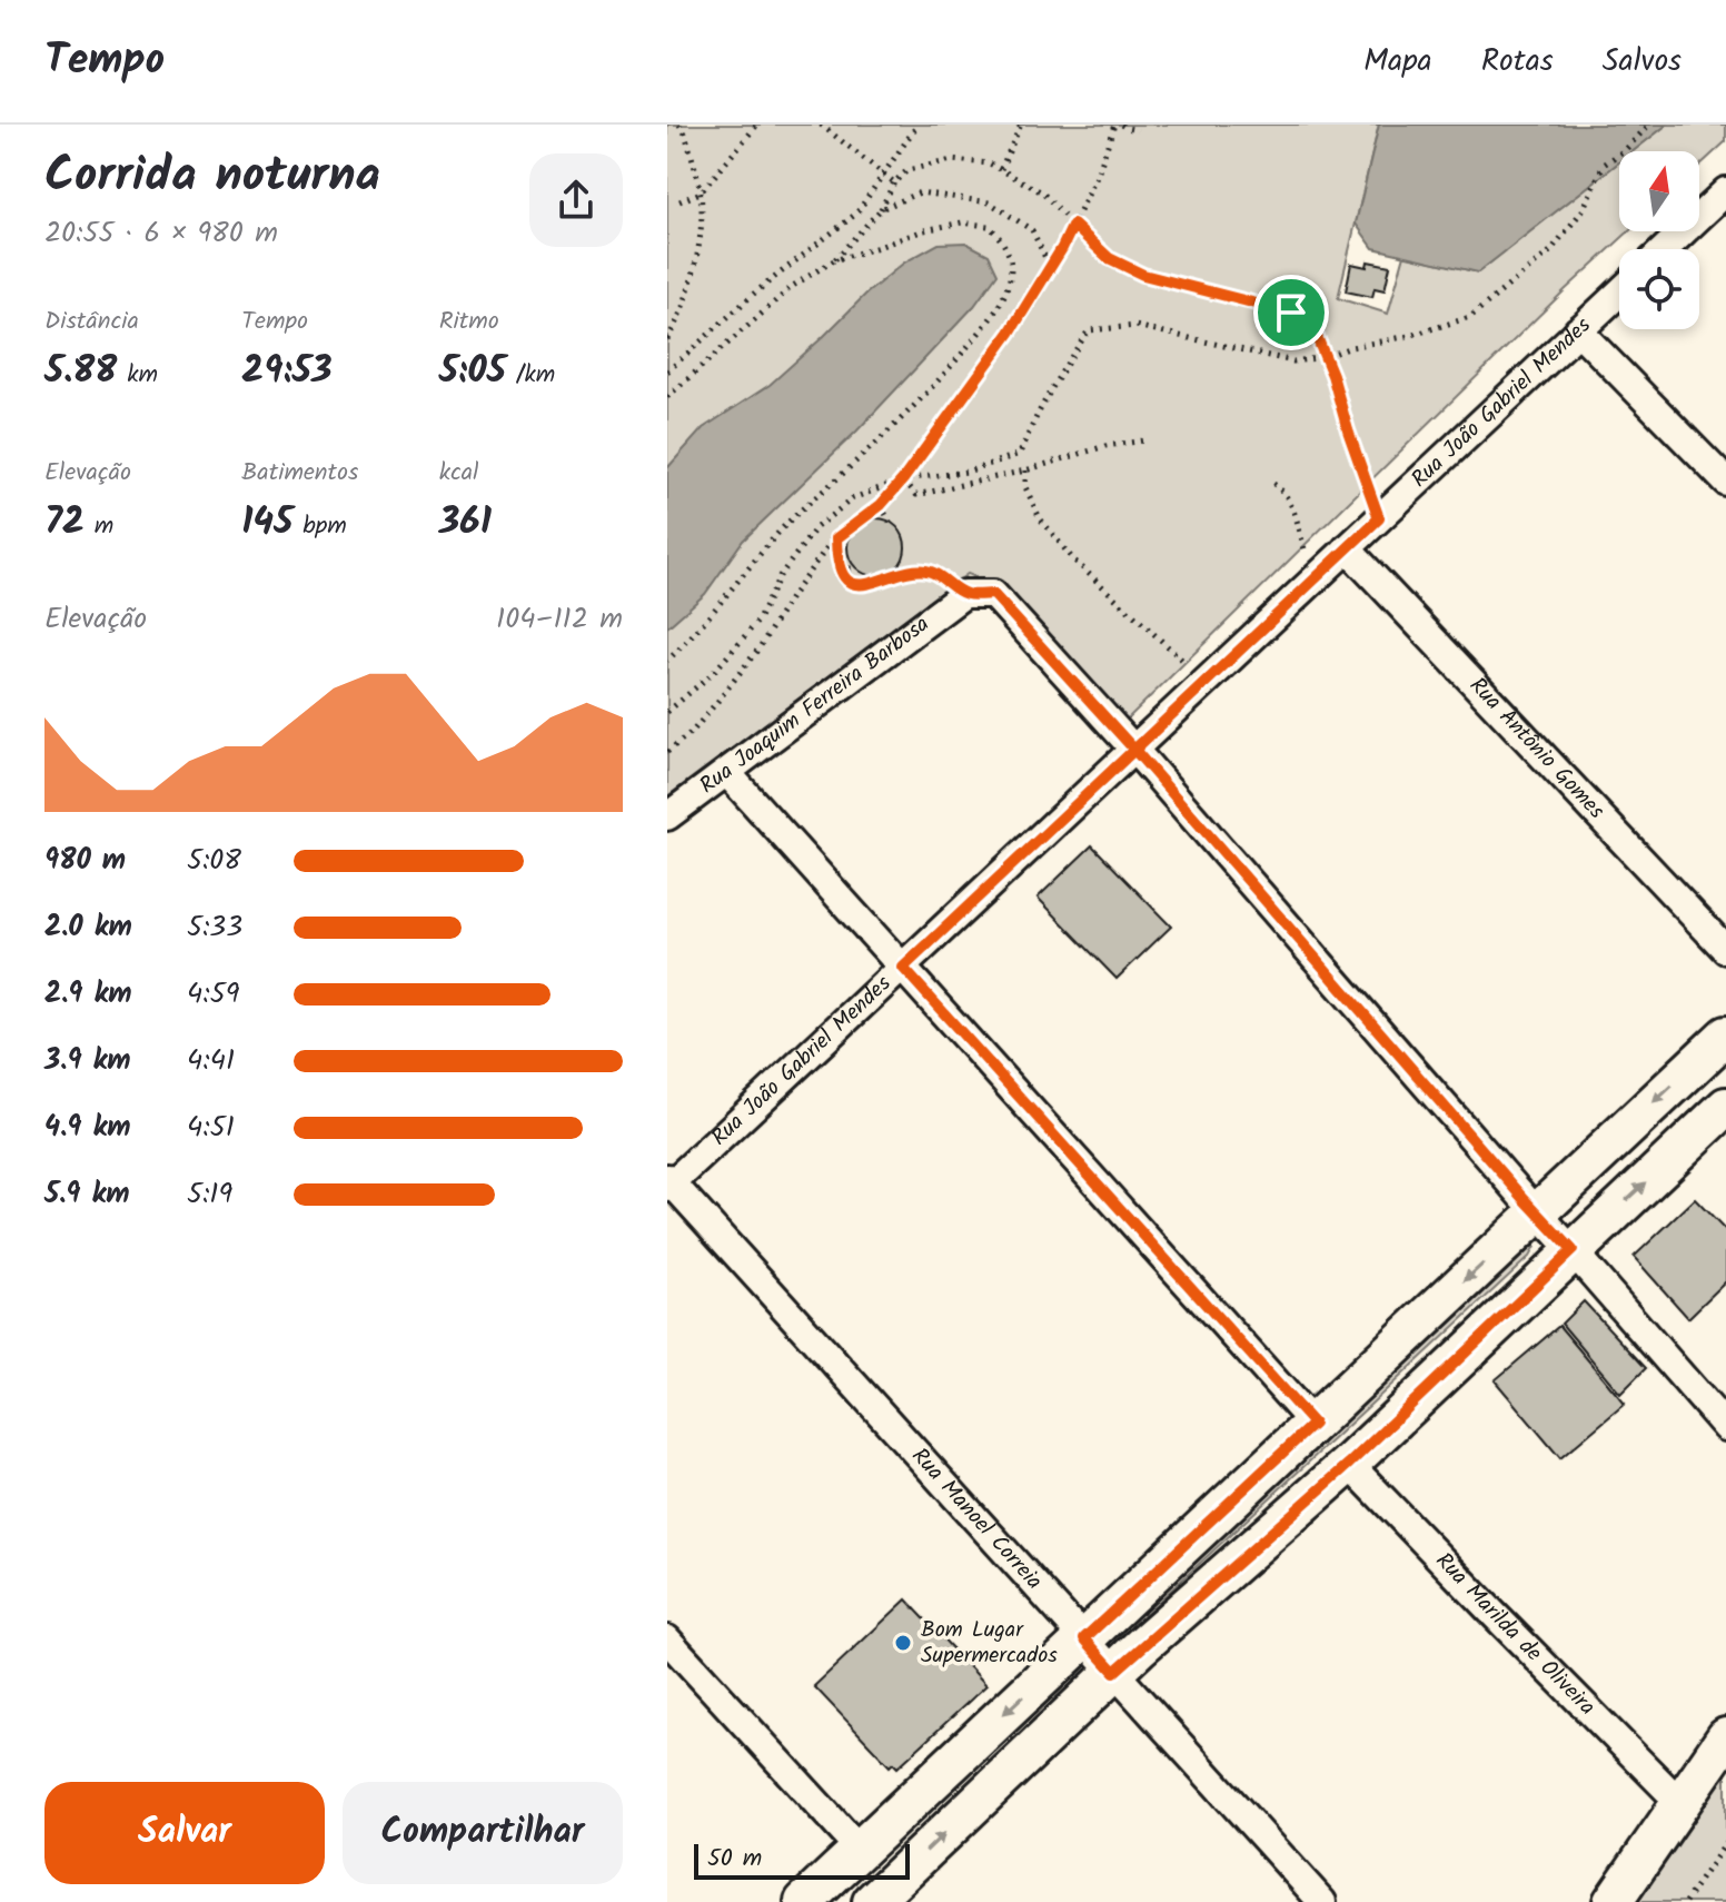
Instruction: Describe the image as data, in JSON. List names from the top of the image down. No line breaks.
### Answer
{"streets":{"street":["Rua João Gabriel Mendes","Rua Joaquim Ferreira Barbosa","Rua Antônio Gomes","Rua Manoel Correia","Rua Marilda de Oliveira"]},"crossings":[["Rua João Gabriel Mendes","Rua Antônio Gomes"],["Rua João Gabriel Mendes","Rua Manoel Correia"]],"places":["Bom Lugar Supermercados"],"scale_bar":"50 m","north":"top","page":{"header":"Tempo","nav":["Mapa","Rotas","Salvos"],"heading":["Corrida noturna","20:55 · 6 × 980 m"],"stats":[["Distância","5.88 km"],["Tempo","29:53"],["Ritmo","5:05 /km"],["Elevação","72 m"],["Batimentos","145 bpm"],["kcal","361"]],"chart":["Elevação","104–112 m"],"list":[{"name":"980 m","note":"5:08"},{"name":"2.0 km","note":"5:33"},{"name":"2.9 km","note":"4:59"},{"name":"3.9 km","note":"4:41"},{"name":"4.9 km","note":"4:51"},{"name":"5.9 km","note":"5:19"}],"buttons":["Salvar","Compartilhar"],"scale":"50 m"}}
